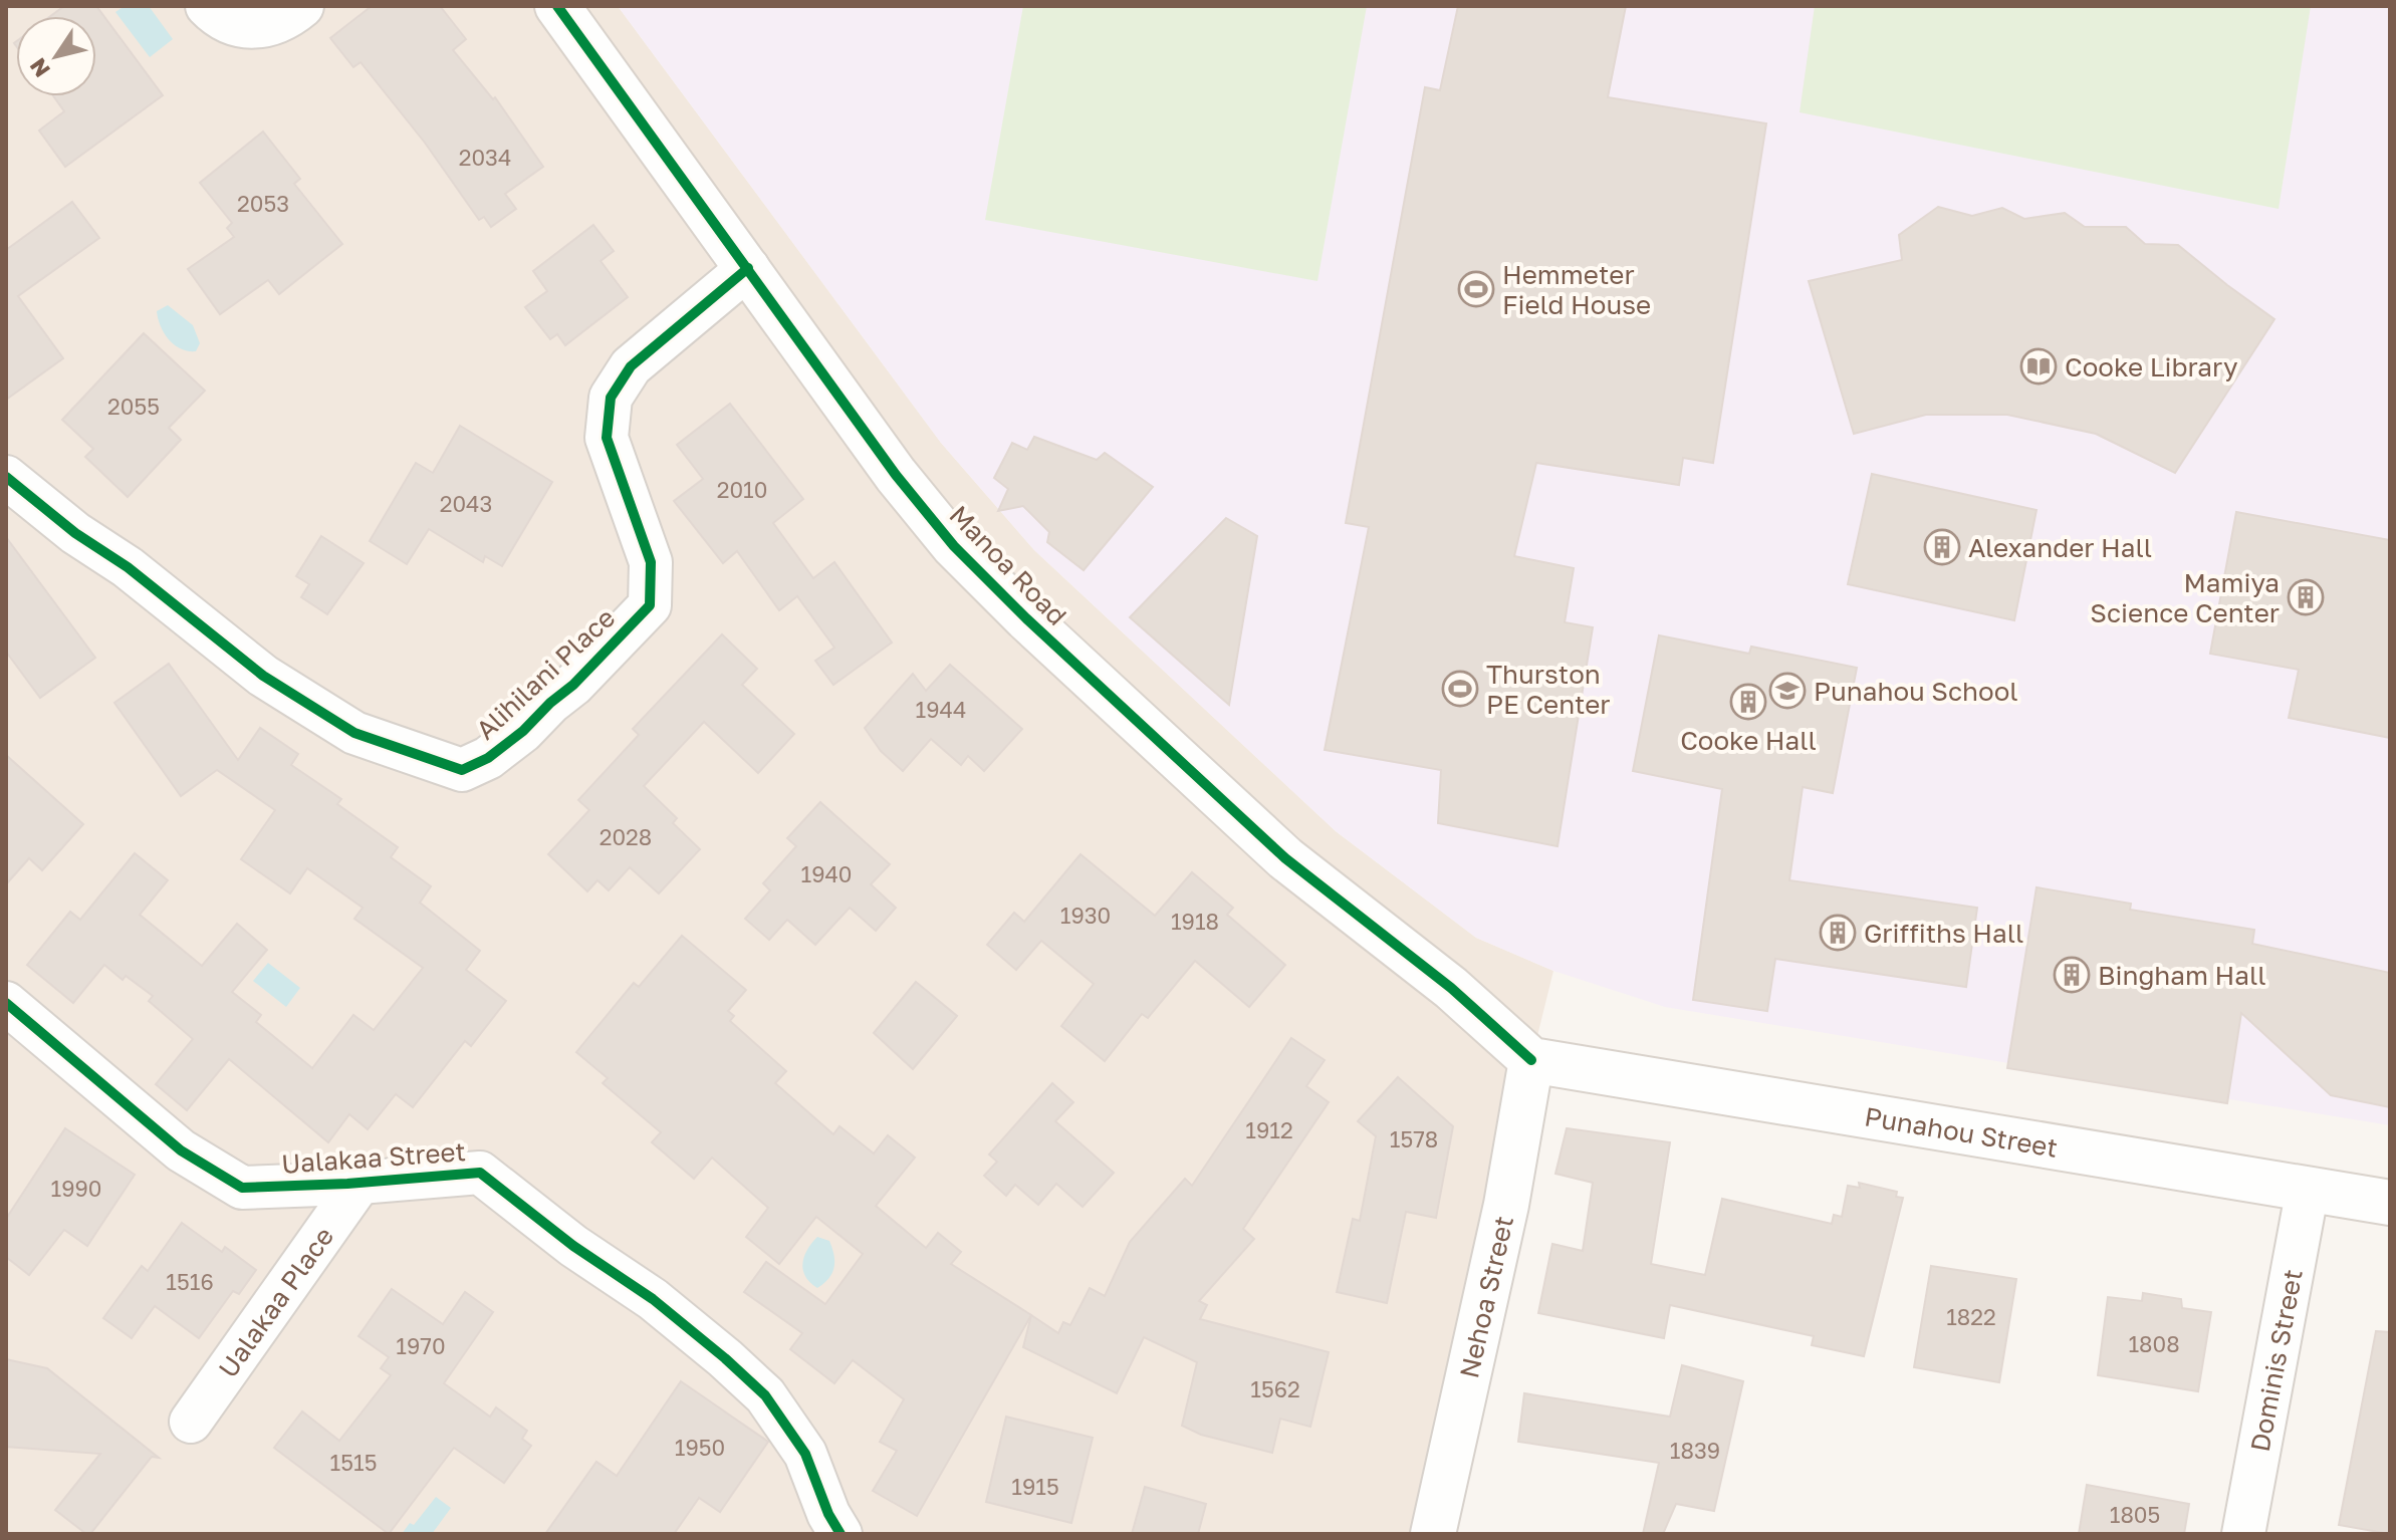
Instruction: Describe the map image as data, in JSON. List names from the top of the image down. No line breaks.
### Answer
{"streets":{"main road":["Manoa Road","Punahou Street","Nehoa Street"],"street":["Alihilani Place","Ualakaa Street","Ualakaa Place","Dominis Street"]},"crossings":[["Manoa Road","Alihilani Place"],["Manoa Road","Punahou Street"],["Manoa Road","Nehoa Street"],["Punahou Street","Nehoa Street"],["Punahou Street","Dominis Street"],["Ualakaa Street","Ualakaa Place"]],"places":{"sports":["Hemmeter Field House","Thurston PE Center"],"library":["Cooke Library"],"building":["Alexander Hall","Mamiya Science Center","Cooke Hall","Griffiths Hall","Bingham Hall"],"school or university":["Punahou School"]},"house_numbers":["2034","2053","2055","2010","2043","1944","2028","1940","1930","1918","1912","1578","1990","1516","1822","1808","1970","1562","1950","1839","1515","1915","1805"],"north":"bottom left"}
